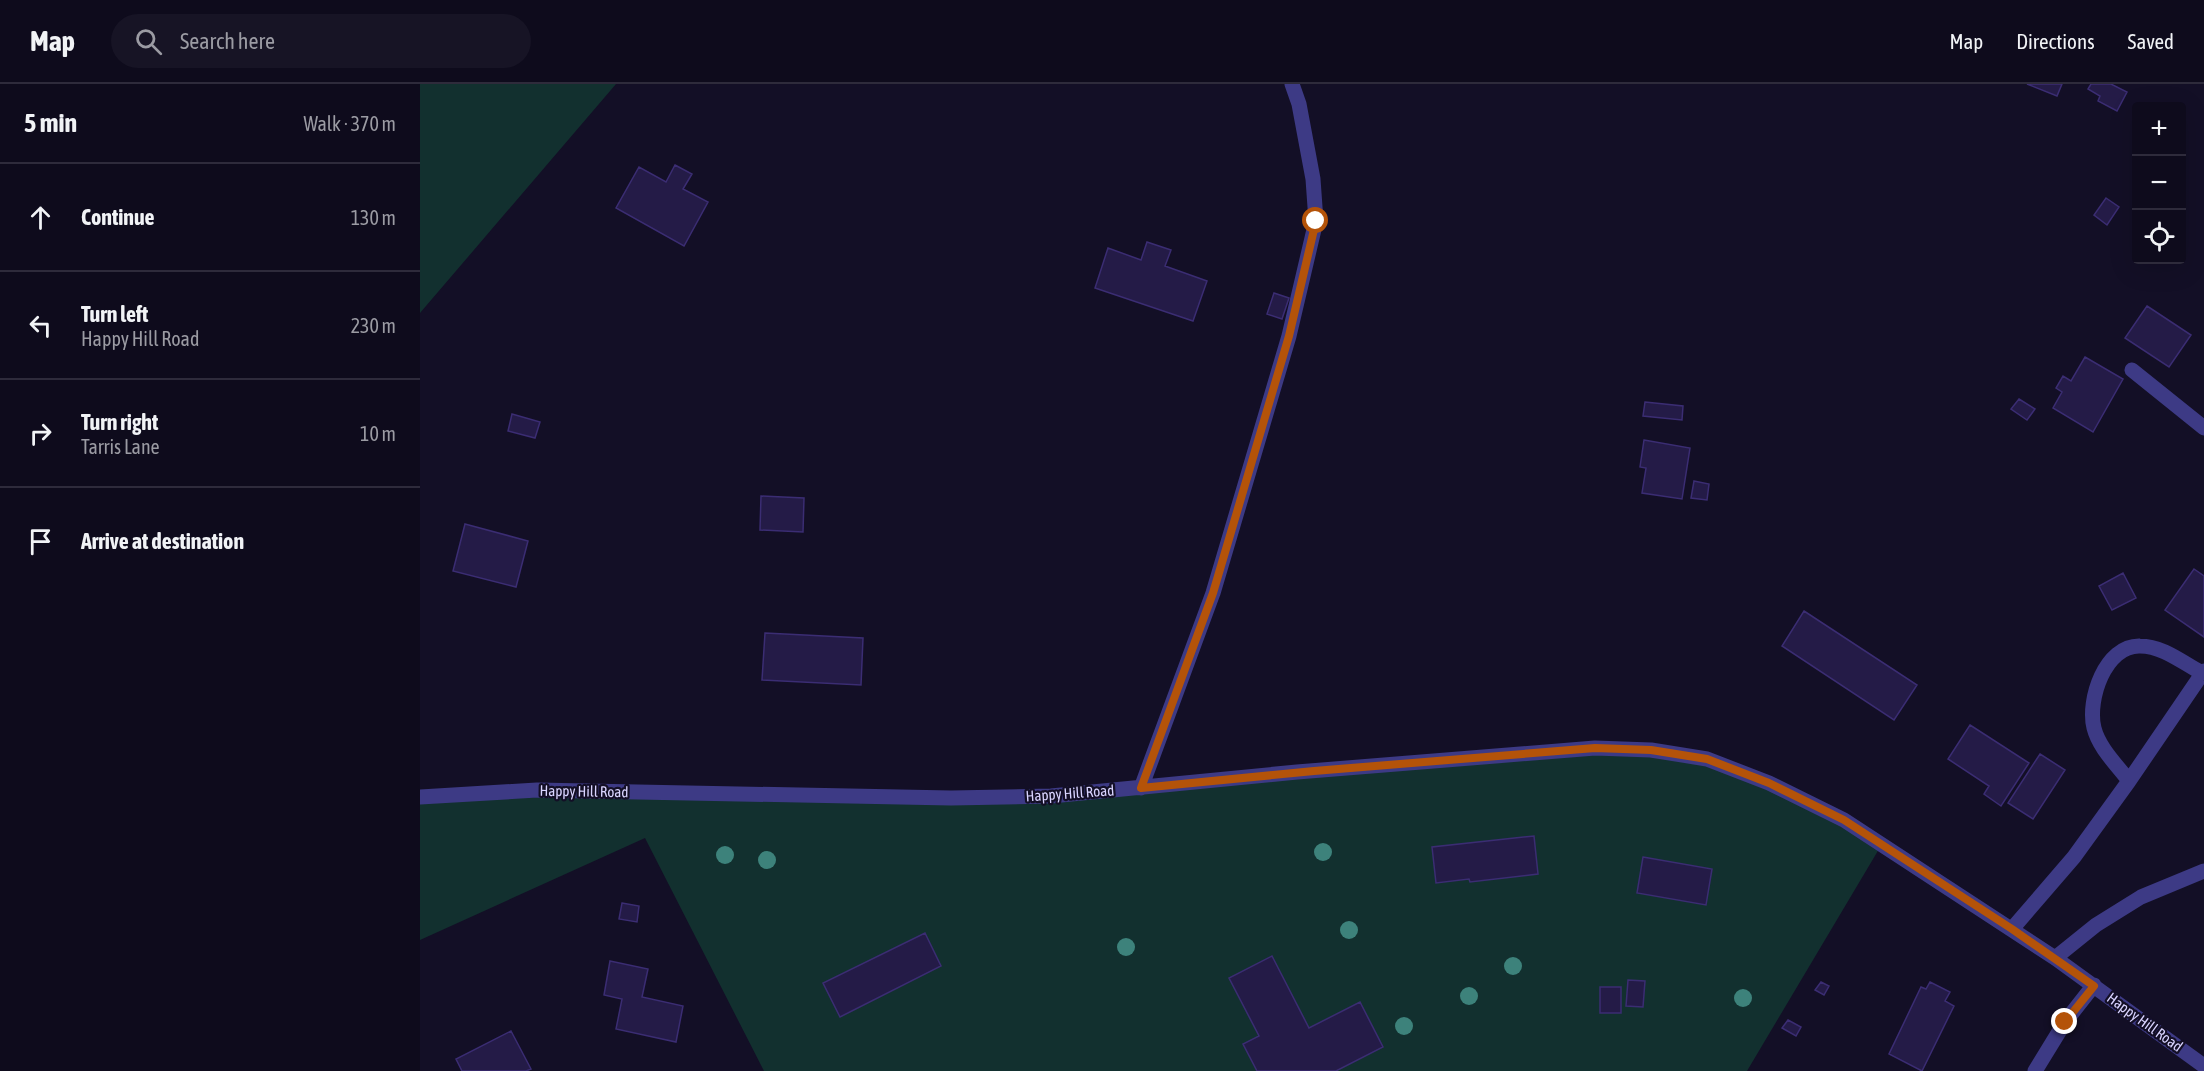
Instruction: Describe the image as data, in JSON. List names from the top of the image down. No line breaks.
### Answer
{"streets":{"street":["Happy Hill Road"]},"page":{"header":"Map","search":"Search here","nav":["Map","Directions","Saved"],"heading":["5 min","Walk · 370 m"],"map_buttons":["+","−"],"list":[["Continue","130 m"],["Turn left","Happy Hill Road","230 m"],["Turn right","Tarris Lane","10 m"],"Arrive at destination"]}}
